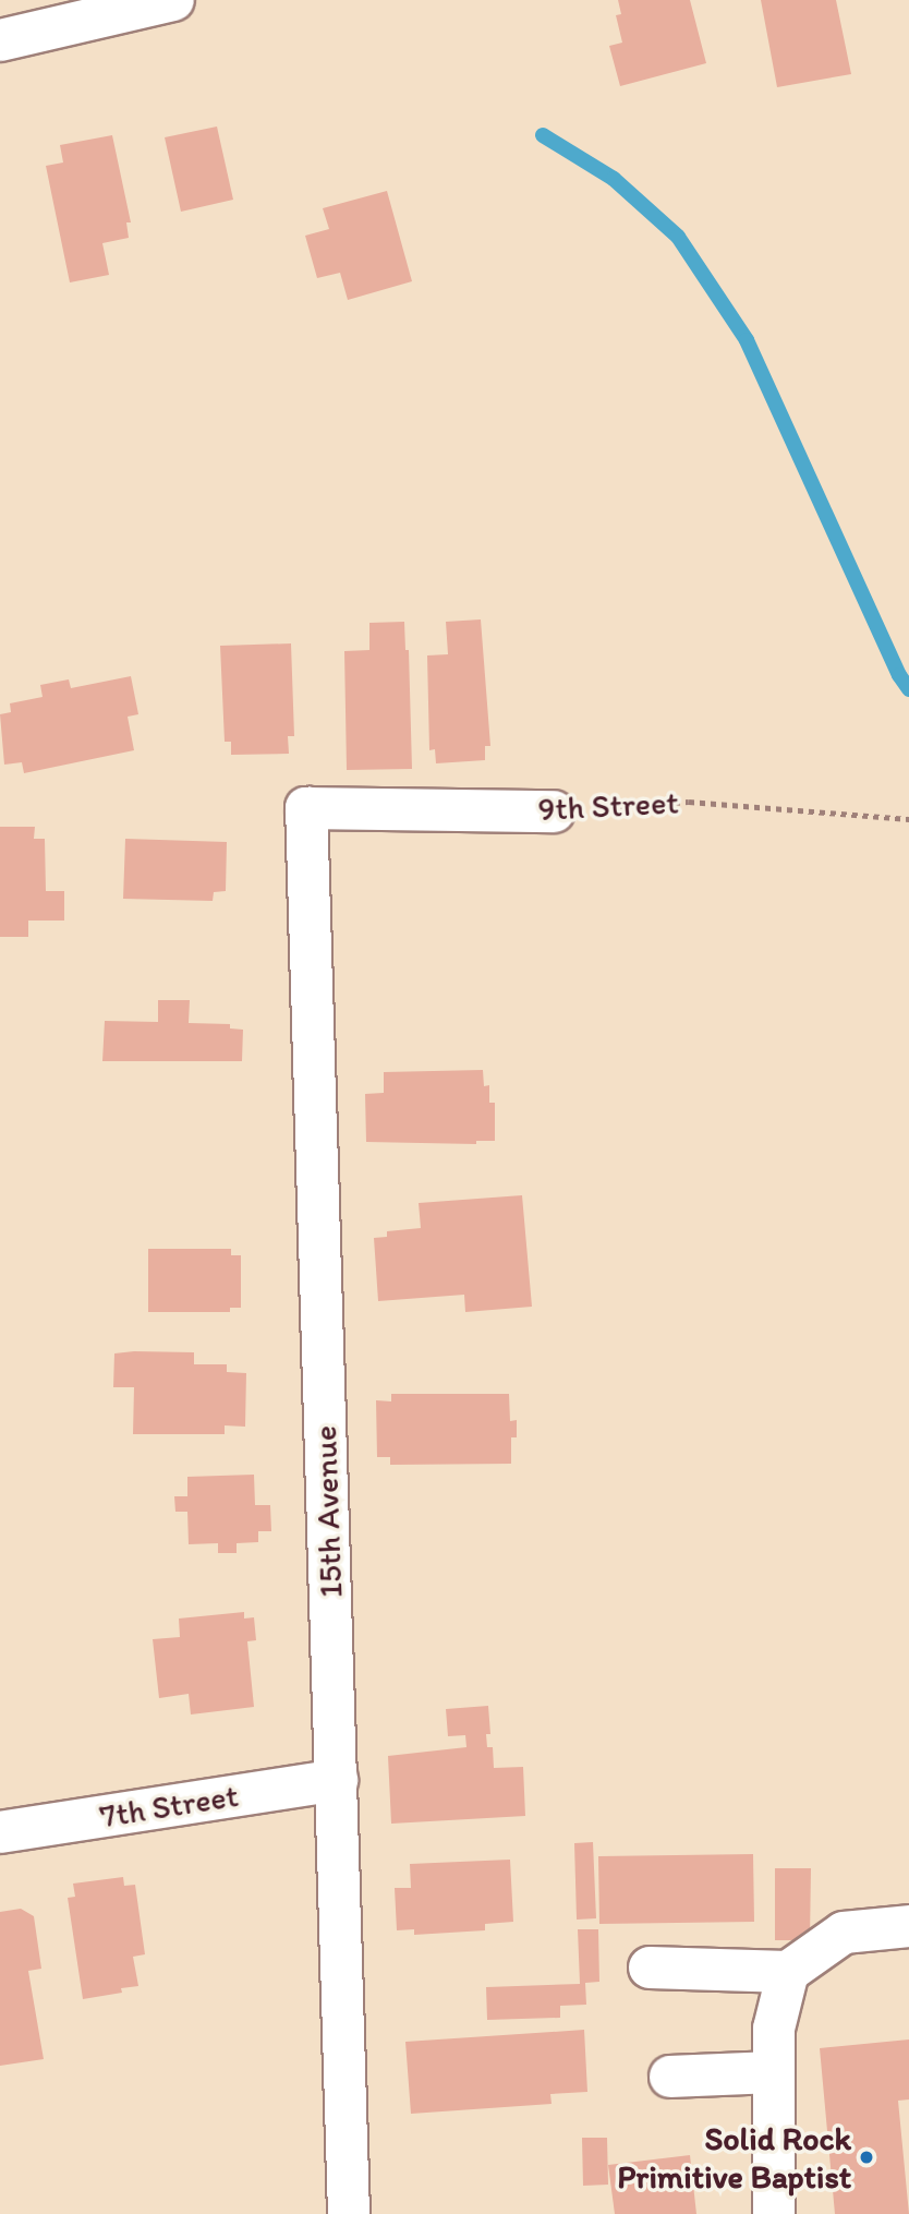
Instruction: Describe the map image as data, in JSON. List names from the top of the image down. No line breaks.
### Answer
{"streets":{"street":["9th Street","15th Avenue","7th Street"]},"crossings":[["9th Street","15th Avenue"],["15th Avenue","7th Street"]],"places":["Solid Rock Primitive Baptist"]}
